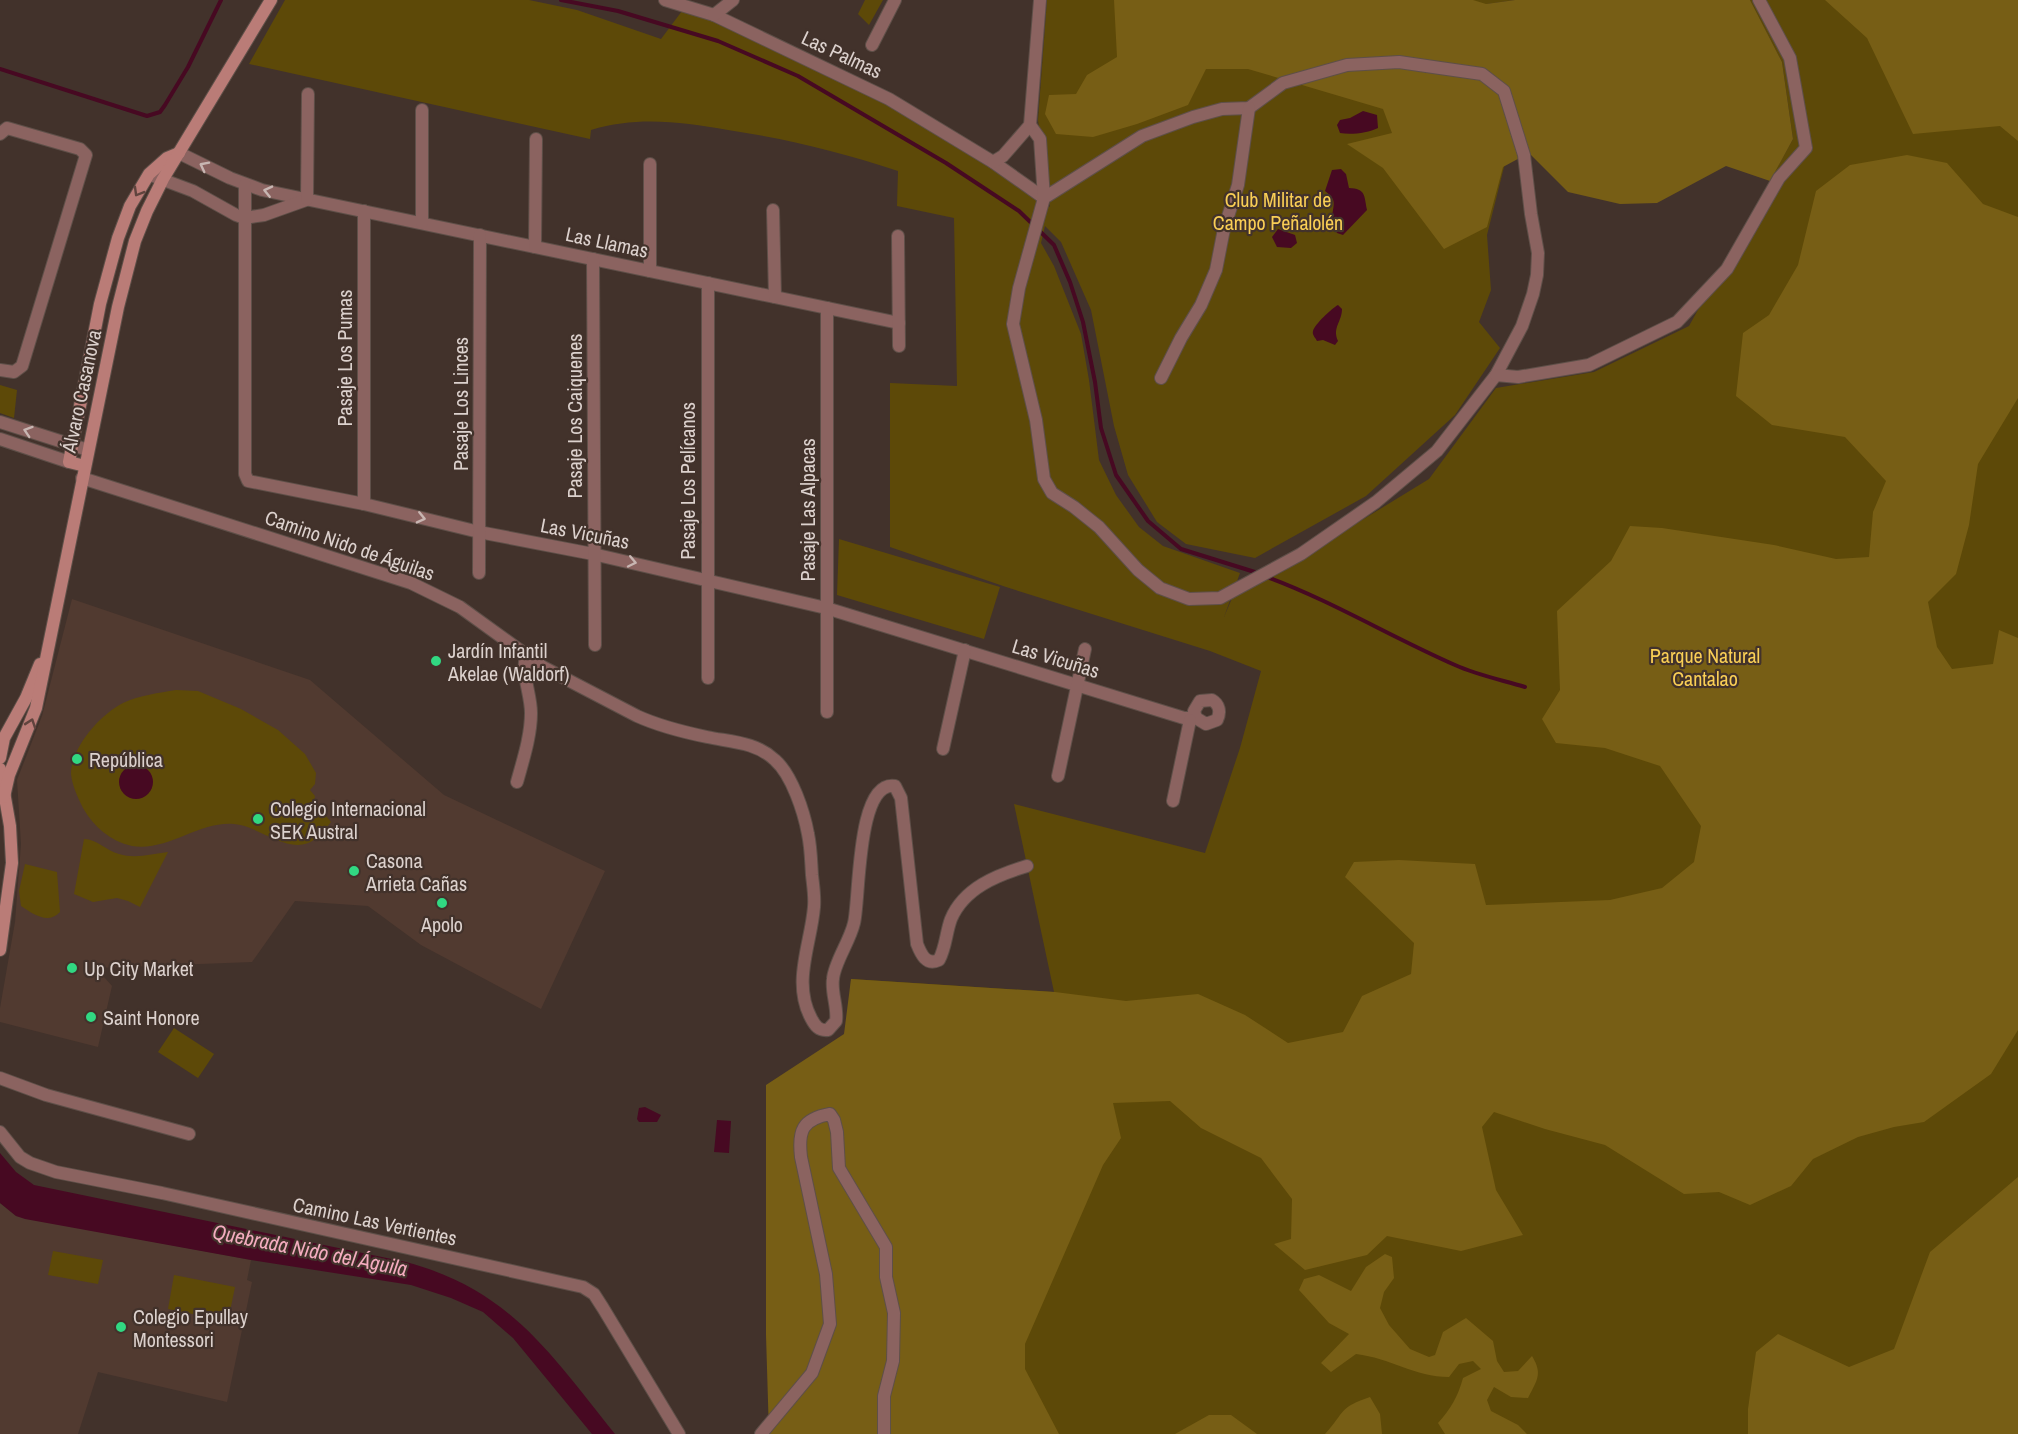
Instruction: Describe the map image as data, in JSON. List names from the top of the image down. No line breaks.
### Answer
{"streets":{"street":["Las Palmas","Las Llamas","Pasaje Los Pumas","Álvaro Casanova","Pasaje Los Linces","Pasaje Los Caiquenes","Pasaje Los Pelícanos","Pasaje Las Alpacas","Las Vicuñas","Camino Nido de Águilas","Camino Las Vertientes"]},"crossings":[["Las Llamas","Pasaje Los Pumas"],["Las Llamas","Álvaro Casanova"],["Las Llamas","Pasaje Los Linces"],["Las Llamas","Pasaje Los Caiquenes"],["Las Llamas","Pasaje Los Pelícanos"],["Las Llamas","Pasaje Las Alpacas"],["Las Llamas","Las Vicuñas"],["Pasaje Los Pumas","Las Vicuñas"],["Álvaro Casanova","Camino Nido de Águilas"],["Pasaje Los Linces","Las Vicuñas"],["Pasaje Los Caiquenes","Las Vicuñas"],["Pasaje Los Pelícanos","Las Vicuñas"],["Pasaje Las Alpacas","Las Vicuñas"]],"water":["Quebrada Nido del Águila"],"parks":["Club Militar de Campo Peñalolén","Parque Natural Cantalao"],"places":["Jardín Infantil Akelae (Waldorf)","República","Colegio Internacional SEK Austral","Casona Arrieta Cañas","Apolo","Up City Market","Saint Honore","Colegio Epullay Montessori"]}
